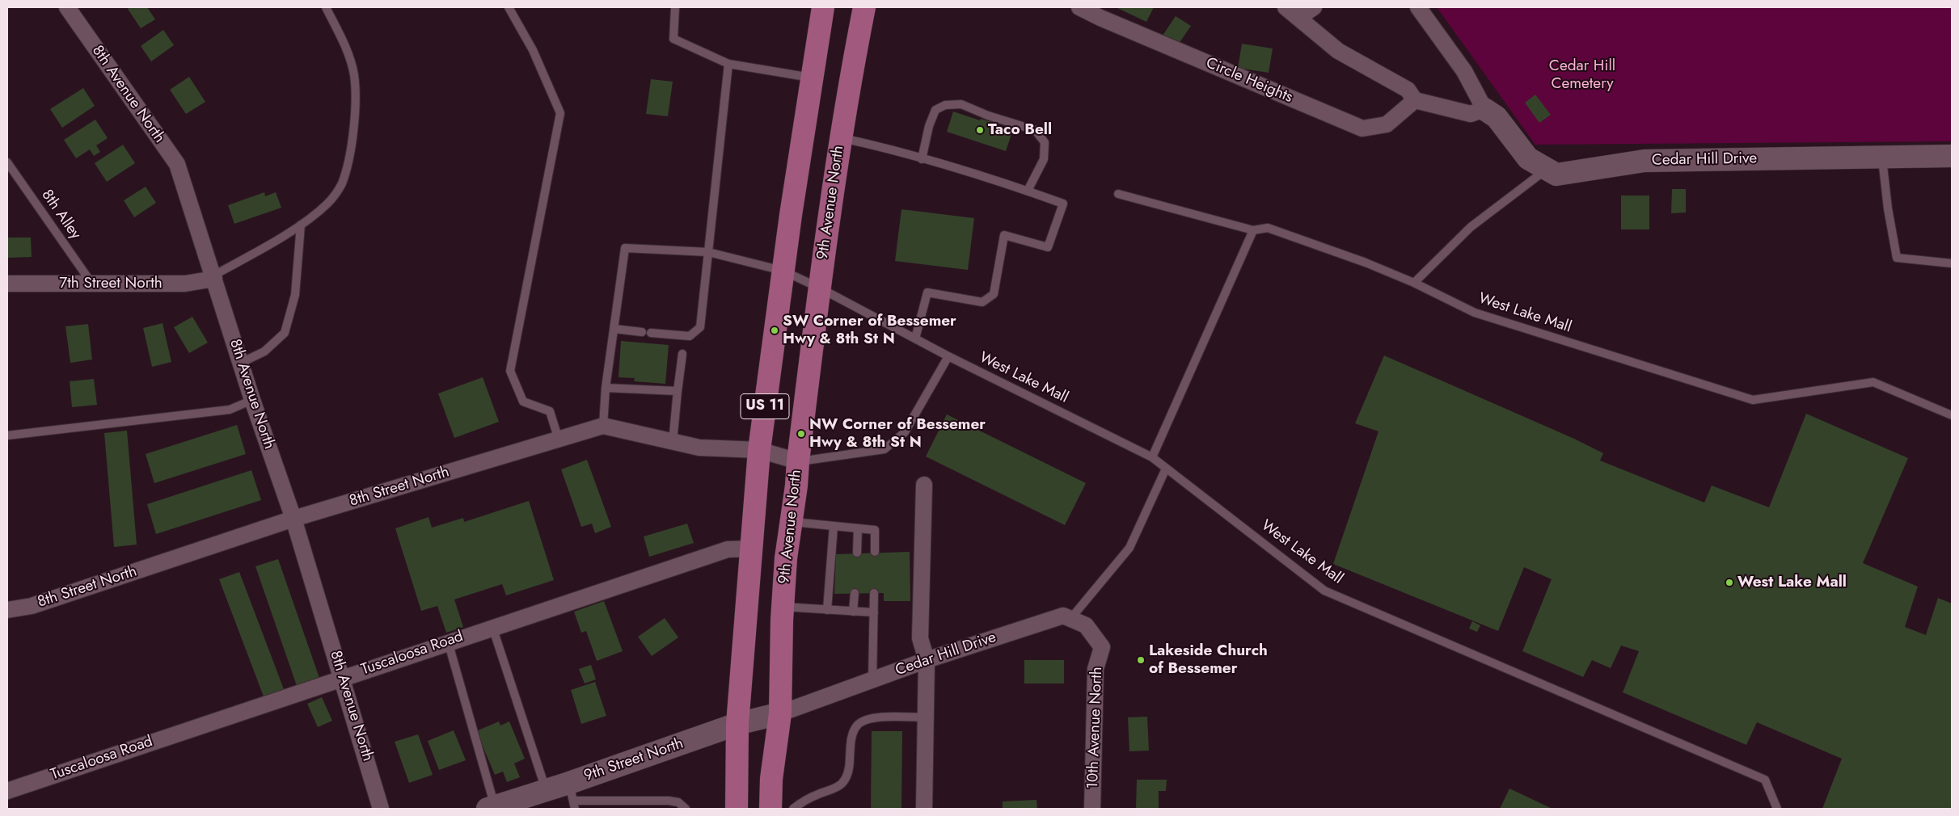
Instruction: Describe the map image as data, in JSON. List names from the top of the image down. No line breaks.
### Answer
{"streets":{"main road":["9th Avenue North","US 11"],"street":["Circle Heights","8th Avenue North","Cedar Hill Drive","7th Street North","8th Street North","Tuscaloosa Road","10th Avenue North","9th Street North"],"lane":["8th Alley","West Lake Mall"]},"crossings":[["8th Avenue North","7th Street North"],["8th Avenue North","8th Street North"],["8th Avenue North","Tuscaloosa Road"],["Cedar Hill Drive","9th Avenue North"],["Cedar Hill Drive","10th Avenue North"],["Cedar Hill Drive","9th Street North"],["9th Avenue North","West Lake Mall"],["9th Avenue North","8th Street North"],["9th Avenue North","9th Street North"],["8th Alley","7th Street North"],["West Lake Mall","US 11"],["US 11","8th Street North"],["US 11","Tuscaloosa Road"],["US 11","9th Street North"]],"parks":["Cedar Hill Cemetery"],"places":["Taco Bell","SW Corner of Bessemer Hwy & 8th St N","NW Corner of Bessemer Hwy & 8th St N","West Lake Mall","Lakeside Church of Bessemer"]}
